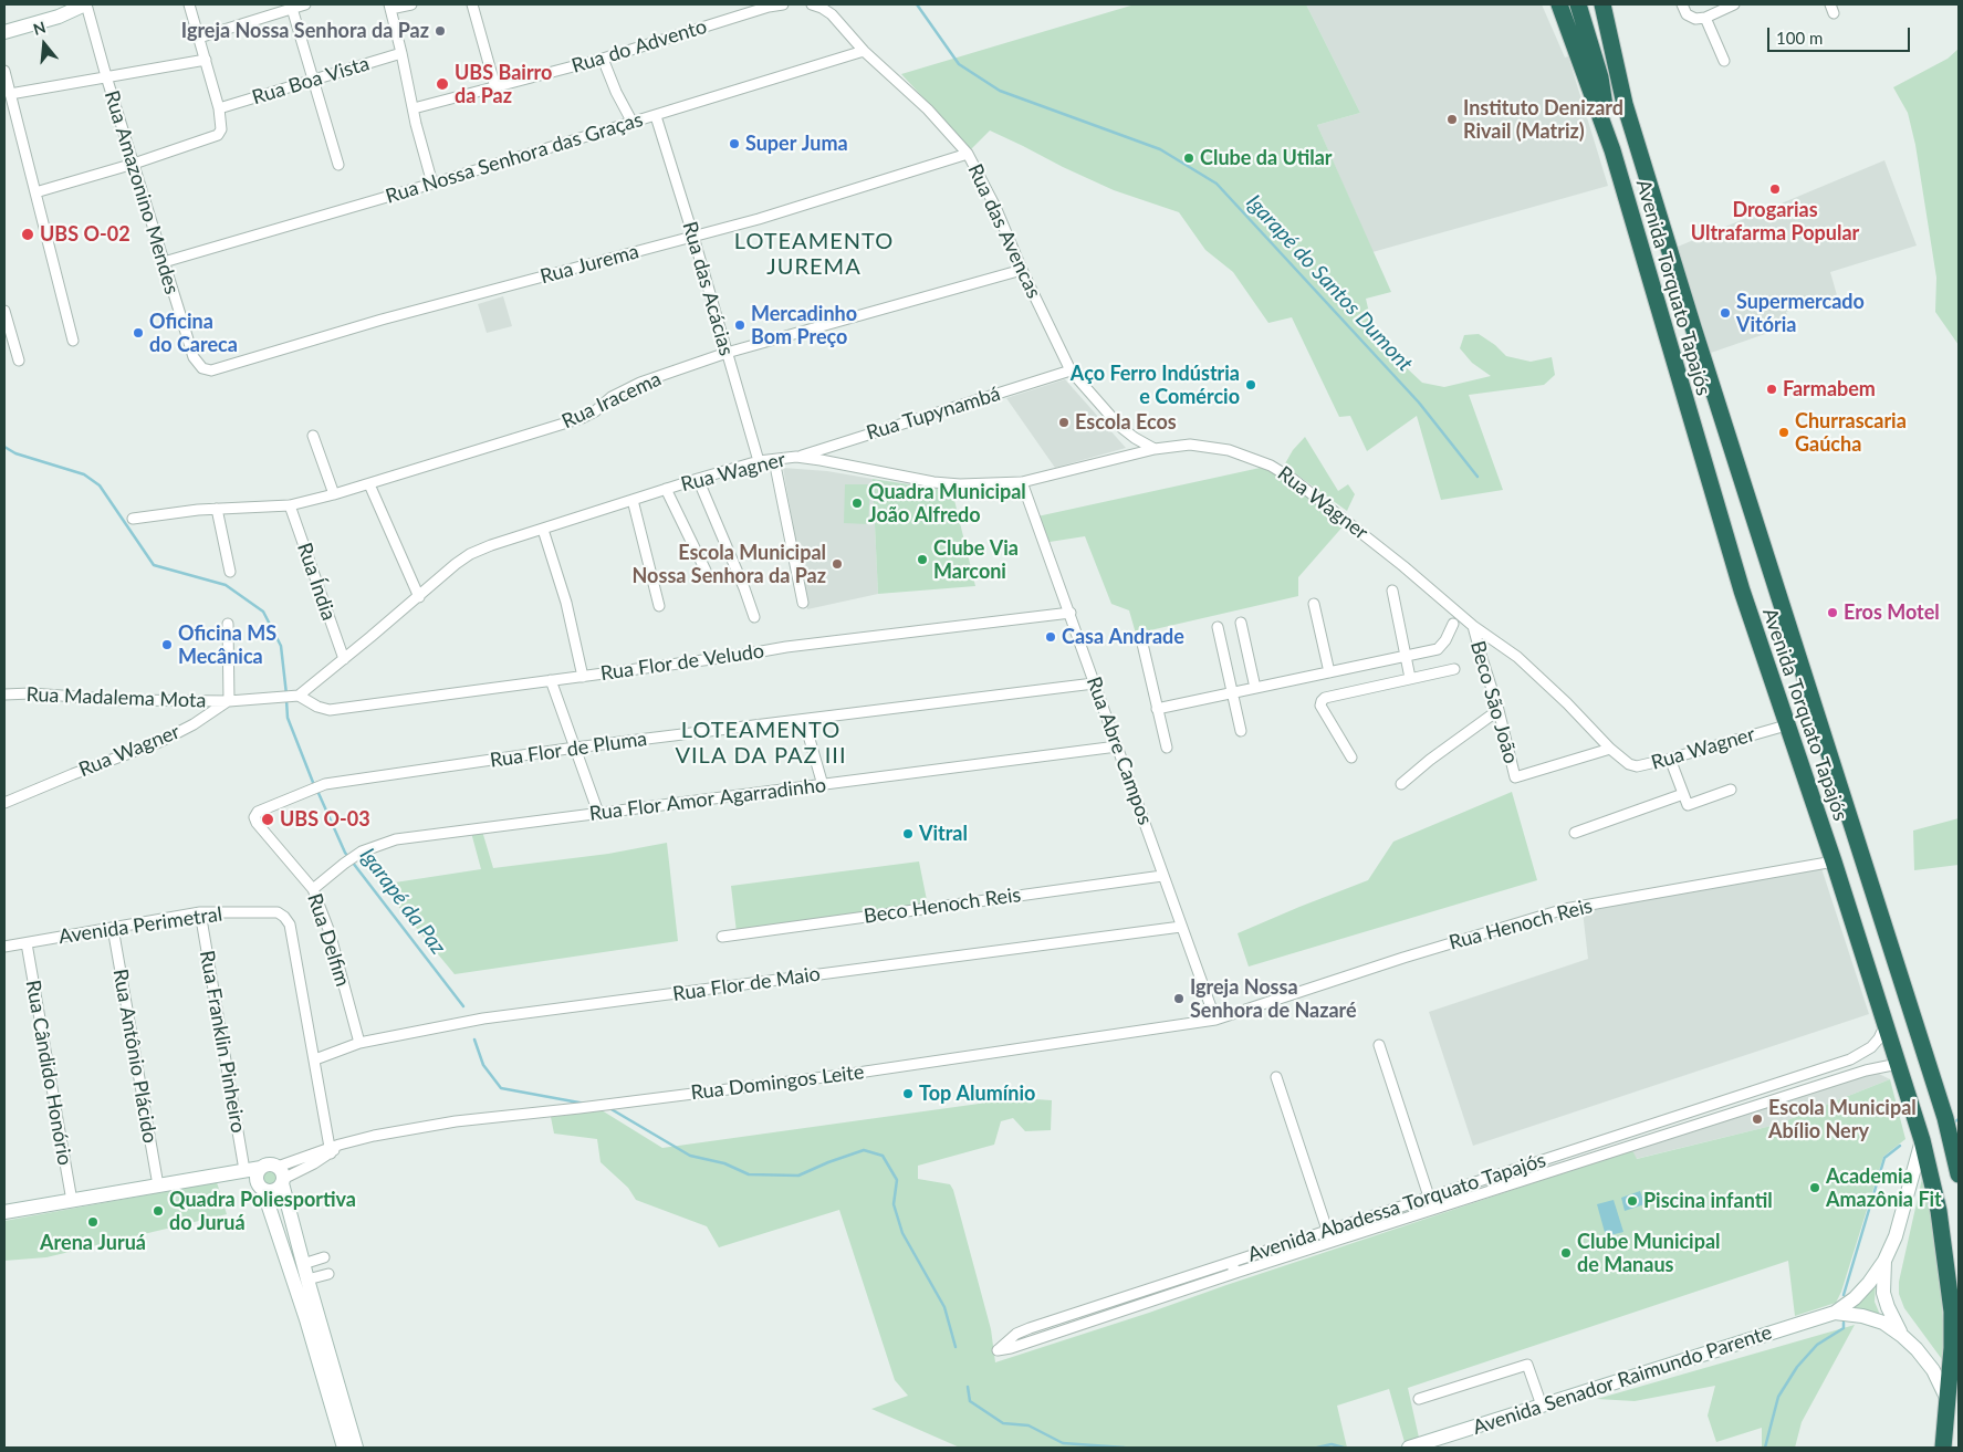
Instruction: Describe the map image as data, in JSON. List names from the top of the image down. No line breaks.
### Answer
{"streets":{"highway":["Avenida Torquato Tapajós"],"street":["Rua do Advento","Rua Boa Vista","Rua Nossa Senhora das Graças","Rua Amazonino Mendes","Rua das Avencas","Rua Jurema","Rua das Acácias","Rua Iracema","Rua Tupynambá","Rua Wagner","Rua Índia","Rua Flor de Veludo","Rua Madalema Mota","Beco São João","Rua Flor de Pluma","Rua Abre Campos","Rua Flor Amor Agarradinho","Beco Henoch Reis","Rua Henoch Reis","Avenida Perimetral","Rua Delfim","Rua Flor de Maio","Rua Franklin Pinheiro","Rua Antônio Plácido","Rua Cândido Honório","Rua Domingos Leite","Avenida Abadessa Torquato Tapajós","Avenida Senador Raimundo Parente"]},"crossings":[["Rua Nossa Senhora das Graças","Rua Amazonino Mendes"],["Rua Nossa Senhora das Graças","Rua das Avencas"],["Rua Nossa Senhora das Graças","Rua das Acácias"],["Rua Amazonino Mendes","Rua Jurema"],["Rua das Avencas","Rua Jurema"],["Rua das Avencas","Rua Iracema"],["Rua das Avencas","Rua Tupynambá"],["Rua das Avencas","Rua Wagner"],["Rua Jurema","Rua das Acácias"],["Avenida Torquato Tapajós","Rua Wagner"],["Avenida Torquato Tapajós","Rua Henoch Reis"],["Avenida Torquato Tapajós","Avenida Abadessa Torquato Tapajós"],["Avenida Torquato Tapajós","Avenida Senador Raimundo Parente"],["Rua das Acácias","Rua Iracema"],["Rua das Acácias","Rua Wagner"],["Rua Iracema","Rua Índia"],["Rua Tupynambá","Rua Wagner"],["Rua Wagner","Rua Índia"],["Rua Wagner","Rua Flor de Veludo"],["Rua Wagner","Rua Madalema Mota"],["Rua Wagner","Beco São João"],["Rua Wagner","Rua Abre Campos"],["Rua Flor de Veludo","Rua Abre Campos"],["Rua Flor de Pluma","Rua Abre Campos"],["Rua Flor de Pluma","Rua Delfim"],["Rua Abre Campos","Rua Flor Amor Agarradinho"],["Rua Abre Campos","Beco Henoch Reis"],["Rua Abre Campos","Rua Henoch Reis"],["Rua Abre Campos","Rua Flor de Maio"],["Rua Abre Campos","Rua Domingos Leite"],["Rua Flor Amor Agarradinho","Rua Delfim"],["Rua Henoch Reis","Rua Domingos Leite"],["Avenida Perimetral","Rua Flor de Maio"],["Avenida Perimetral","Rua Franklin Pinheiro"],["Avenida Perimetral","Rua Antônio Plácido"],["Avenida Perimetral","Rua Cândido Honório"],["Rua Delfim","Rua Flor de Maio"]],"districts":["LOTEAMENTO JUREMA","LOTEAMENTO VILA DA PAZ III"],"water":["Igarapé do Santos Dumont","Igarapé da Paz"],"places":["Igreja Nossa Senhora da Paz","UBS Bairro da Paz","Instituto Denizard Rivail (Matriz)","Super Juma","Clube da Utilar","Drogarias Ultrafarma Popular","UBS O-02","Supermercado Vitória","Mercadinho Bom Preço","Oficina do Careca","Aço Ferro Indústria e Comércio","Farmabem","Escola Ecos","Churrascaria Gaúcha","Quadra Municipal João Alfredo","Clube Via Marconi","Escola Municipal Nossa Senhora da Paz","Eros Motel","Casa Andrade","Oficina MS Mecânica","UBS O-03","Vitral","Igreja Nossa Senhora de Nazaré","Top Alumínio","Escola Municipal Abílio Nery","Academia Amazônia Fit","Piscina infantil","Quadra Poliesportiva do Juruá","Arena Juruá","Clube Municipal de Manaus"],"scale_bar":"100 m","north":"top"}
